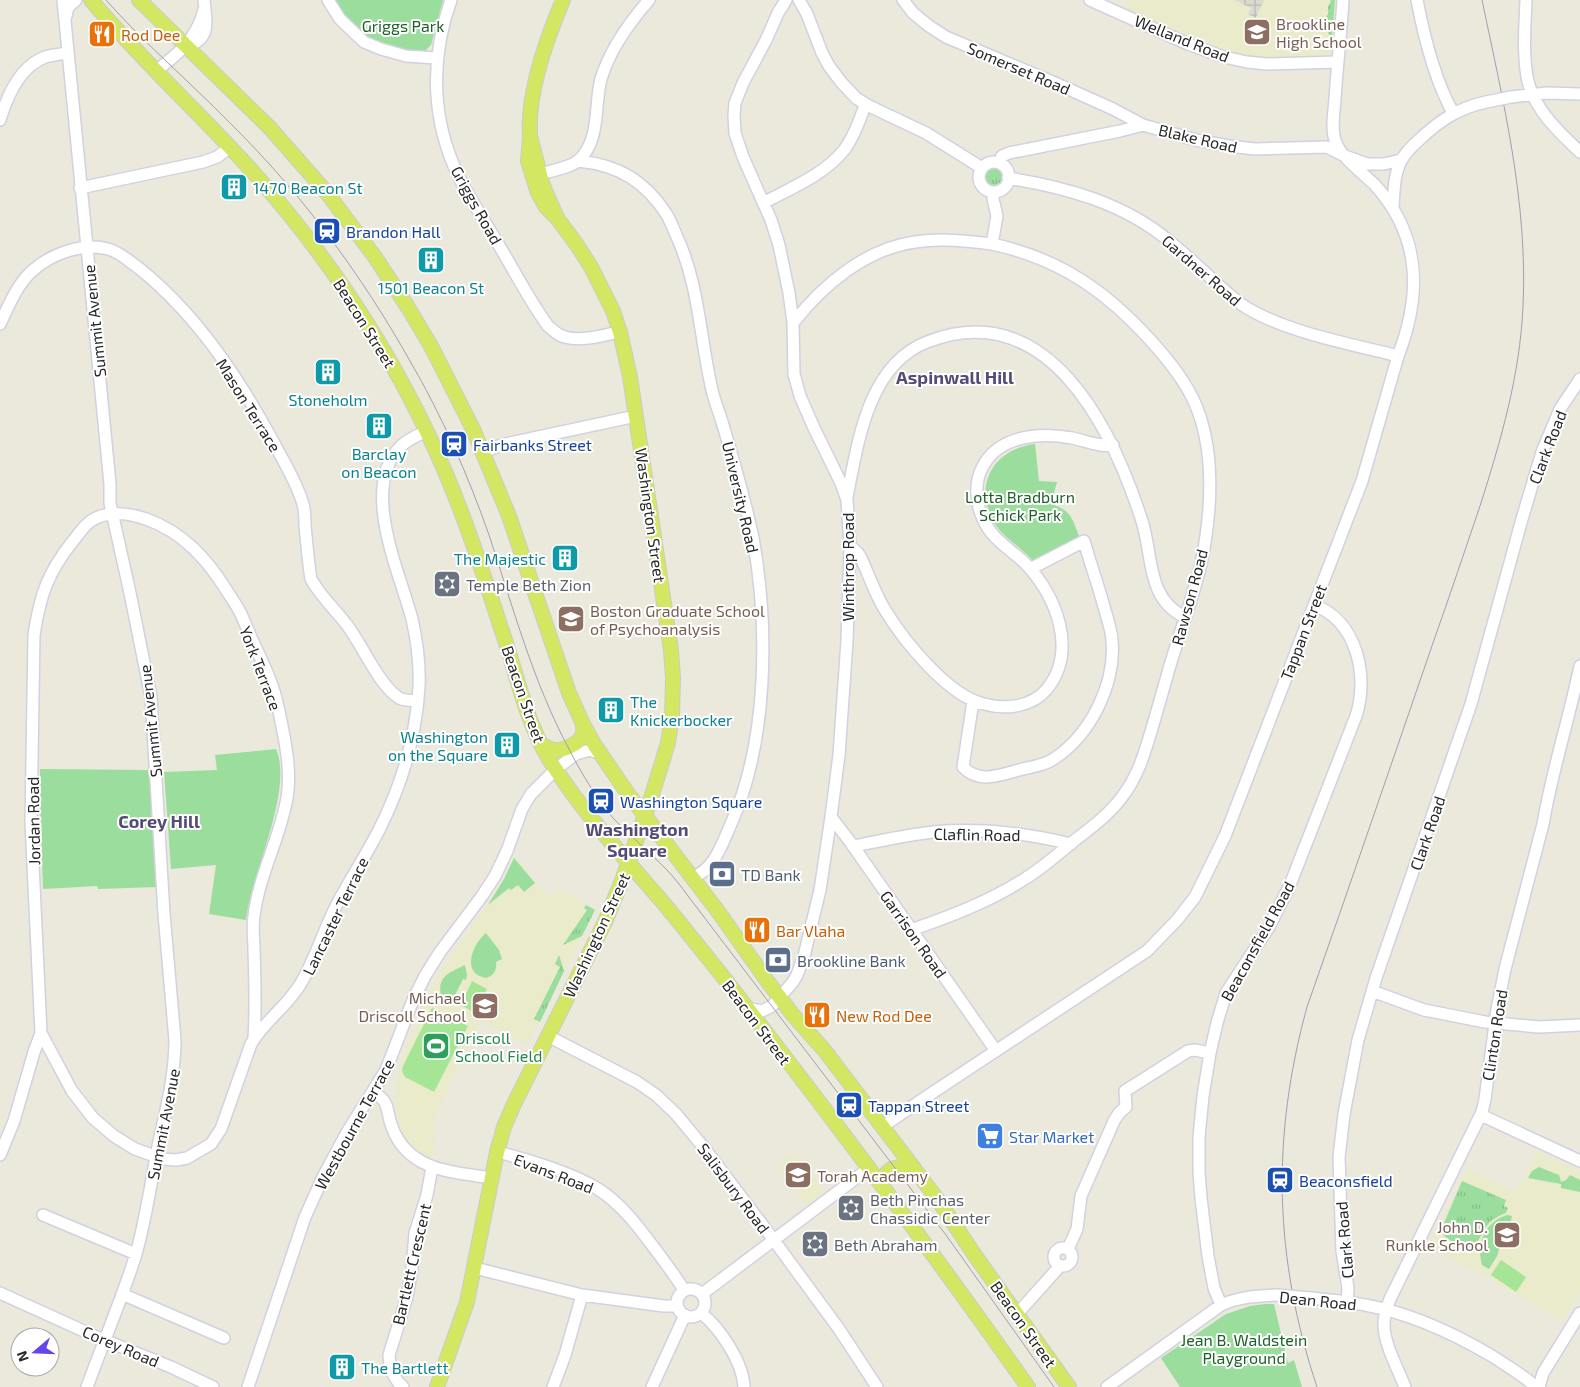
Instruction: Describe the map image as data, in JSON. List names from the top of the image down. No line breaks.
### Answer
{"streets":{"main road":["Beacon Street","Washington Street"],"street":["Welland Road","Somerset Road","Blake Road","Griggs Road","Gardner Road","Summit Avenue","Mason Terrace","Clark Road","University Road","Winthrop Road","Rawson Road","Tappan Street","York Terrace","Jordan Road","Claflin Road","Lancaster Terrace","Garrison Road","Beaconsfield Road","Clinton Road","Westbourne Terrace","Evans Road","Salisbury Road","Bartlett Crescent","Dean Road","Corey Road"]},"crossings":[["Welland Road","Tappan Street"],["Somerset Road","Blake Road"],["Blake Road","Gardner Road"],["Blake Road","Tappan Street"],["Griggs Road","Washington Street"],["Gardner Road","Tappan Street"],["Summit Avenue","Mason Terrace"],["Summit Avenue","York Terrace"],["Summit Avenue","Jordan Road"],["Summit Avenue","Lancaster Terrace"],["Summit Avenue","Corey Road"],["Beacon Street","University Road"],["Beacon Street","Washington Street"],["Beacon Street","Winthrop Road"],["Beacon Street","Tappan Street"],["Beacon Street","Lancaster Terrace"],["Beacon Street","Westbourne Terrace"],["Mason Terrace","Lancaster Terrace"],["Clark Road","Dean Road"],["Washington Street","Evans Road"],["Washington Street","Salisbury Road"],["Winthrop Road","Rawson Road"],["Winthrop Road","Garrison Road"],["Rawson Road","Claflin Road"],["Rawson Road","Garrison Road"],["Tappan Street","Garrison Road"],["Tappan Street","Beaconsfield Road"],["York Terrace","Jordan Road"],["York Terrace","Lancaster Terrace"],["Jordan Road","Lancaster Terrace"],["Claflin Road","Garrison Road"],["Beaconsfield Road","Dean Road"],["Clinton Road","Dean Road"]],"districts":["Aspinwall Hill","Corey Hill","Washington Square"],"parks":["Griggs Park","Lotta Bradburn Schick Park","Jean B. Waldstein Playground"],"places":{"school or university":["Brookline High School","Boston Graduate School of Psychoanalysis","Michael Driscoll School","Torah Academy","John D. Runkle School"],"restaurant":["Rod Dee","Bar Vlaha","New Rod Dee"],"building":["1470 Beacon St","1501 Beacon St","Stoneholm","Barclay on Beacon","The Majestic","The Knickerbocker","Washington on the Square","The Bartlett"],"station":["Brandon Hall","Fairbanks Street","Washington Square","Tappan Street","Beaconsfield"],"synagogue":["Temple Beth Zion","Beth Pinchas Chassidic Center","Beth Abraham"],"bank":["TD Bank","Brookline Bank"],"sports":["Driscoll School Field"],"supermarket":["Star Market"]},"north":"left"}
